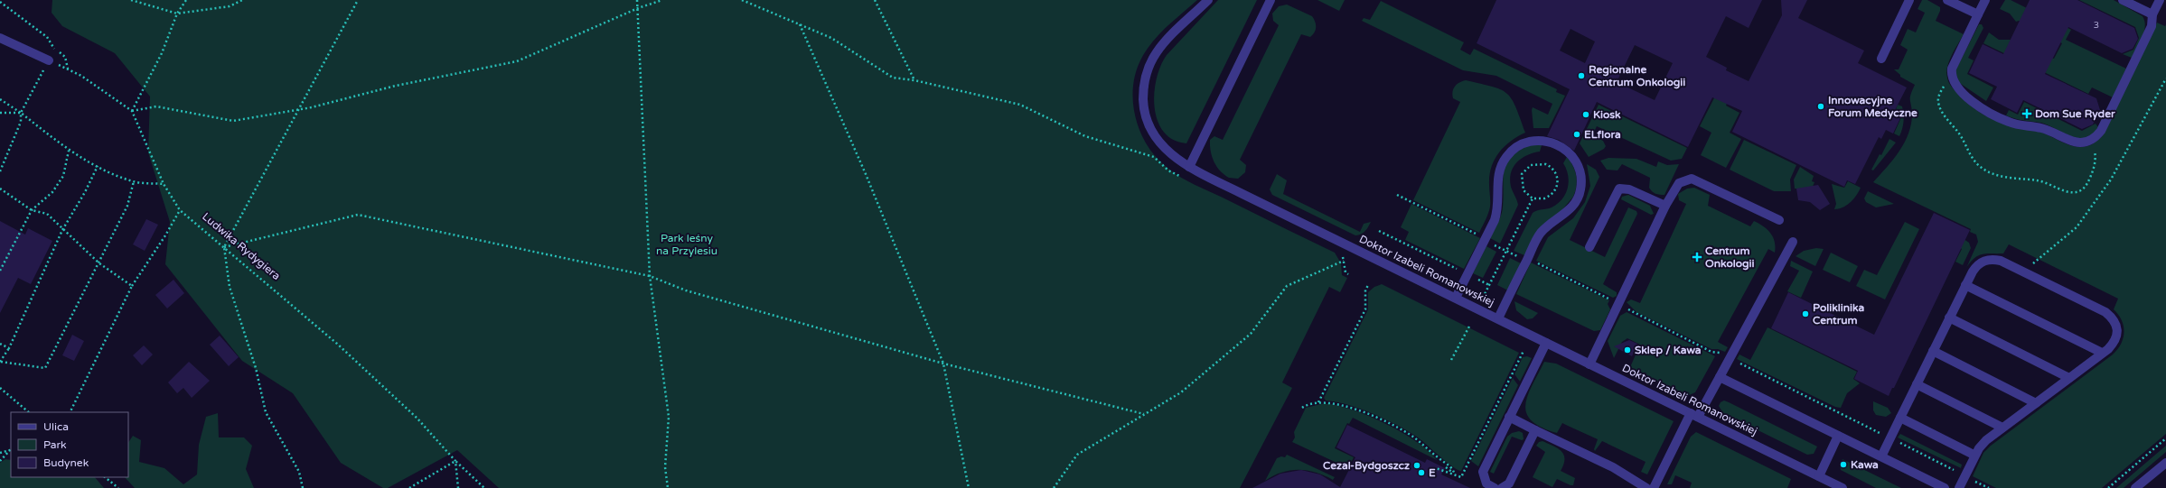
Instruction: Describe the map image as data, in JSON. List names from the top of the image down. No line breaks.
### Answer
{"streets":{"street":["Doktor Izabeli Romanowskiej"],"path":["Ludwika Rydygiera"]},"parks":["Park leśny na Przylesiu"],"places":{"other":["Regionalne Centrum Onkologii","Innowacyjne Forum Medyczne","Kiosk","ELflora","Poliklinika Centrum","Sklep / Kawa","Kawa","Cezal-Bydgoszcz","E"],"health":["Dom Sue Ryder","Centrum Onkologii"]},"house_numbers":["3"],"legend":["Ulica","Park","Budynek"]}
